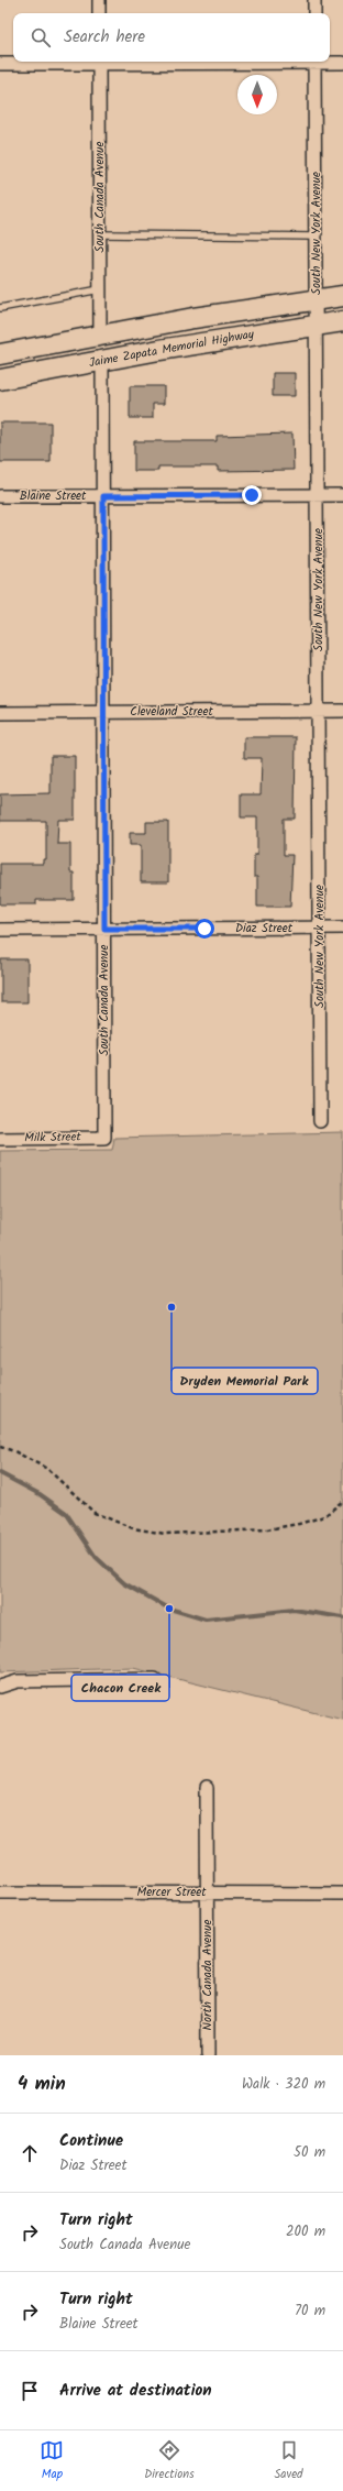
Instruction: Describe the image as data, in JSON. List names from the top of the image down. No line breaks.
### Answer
{"streets":{"main road":["Jaime Zapata Memorial Highway"],"street":["South Canada Avenue","South New York Avenue","Blaine Street","Cleveland Street","Diaz Street","Milk Street","Mercer Street","North Canada Avenue"]},"crossings":[["South Canada Avenue","Jaime Zapata Memorial Highway"],["South Canada Avenue","Blaine Street"],["South Canada Avenue","Cleveland Street"],["South Canada Avenue","Diaz Street"],["South Canada Avenue","Milk Street"],["South New York Avenue","Jaime Zapata Memorial Highway"],["South New York Avenue","Blaine Street"],["South New York Avenue","Cleveland Street"],["South New York Avenue","Diaz Street"],["Mercer Street","North Canada Avenue"]],"places":["Dryden Memorial Park","Chacon Creek"],"north":"bottom","page":{"search":"Search here","heading":["4 min","Walk · 320 m"],"list":[["Continue","Diaz Street","50 m"],["Turn right","South Canada Avenue","200 m"],["Turn right","Blaine Street","70 m"],"Arrive at destination"],"nav":["Map","Directions","Saved"]}}
